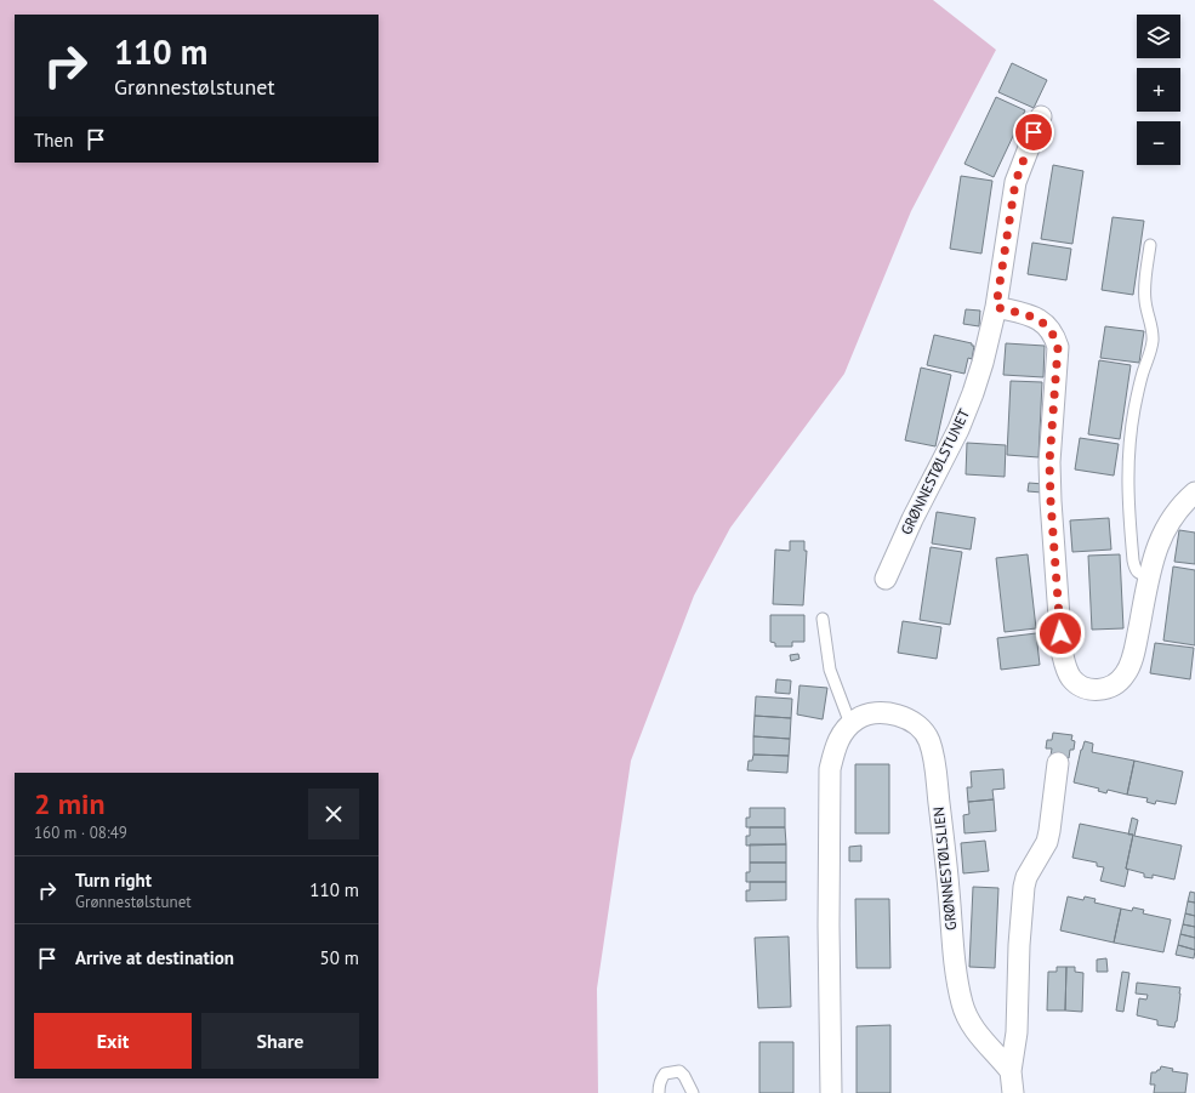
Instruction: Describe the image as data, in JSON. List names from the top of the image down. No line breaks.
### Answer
{"streets":{"street":["GRØNNESTØLSTUNET","GRØNNESTØLSLIEN"]},"page":{"map_buttons":["+","−"],"turn":["110 m","Grønnestølstunet"],"then":"Then","heading":["2 min","160 m · 08:49"],"list":[{"name":"Turn right","note":"Grønnestølstunet","value":"110 m"},{"name":"Arrive at destination","value":"50 m"}],"buttons":["Exit","Share"]}}
